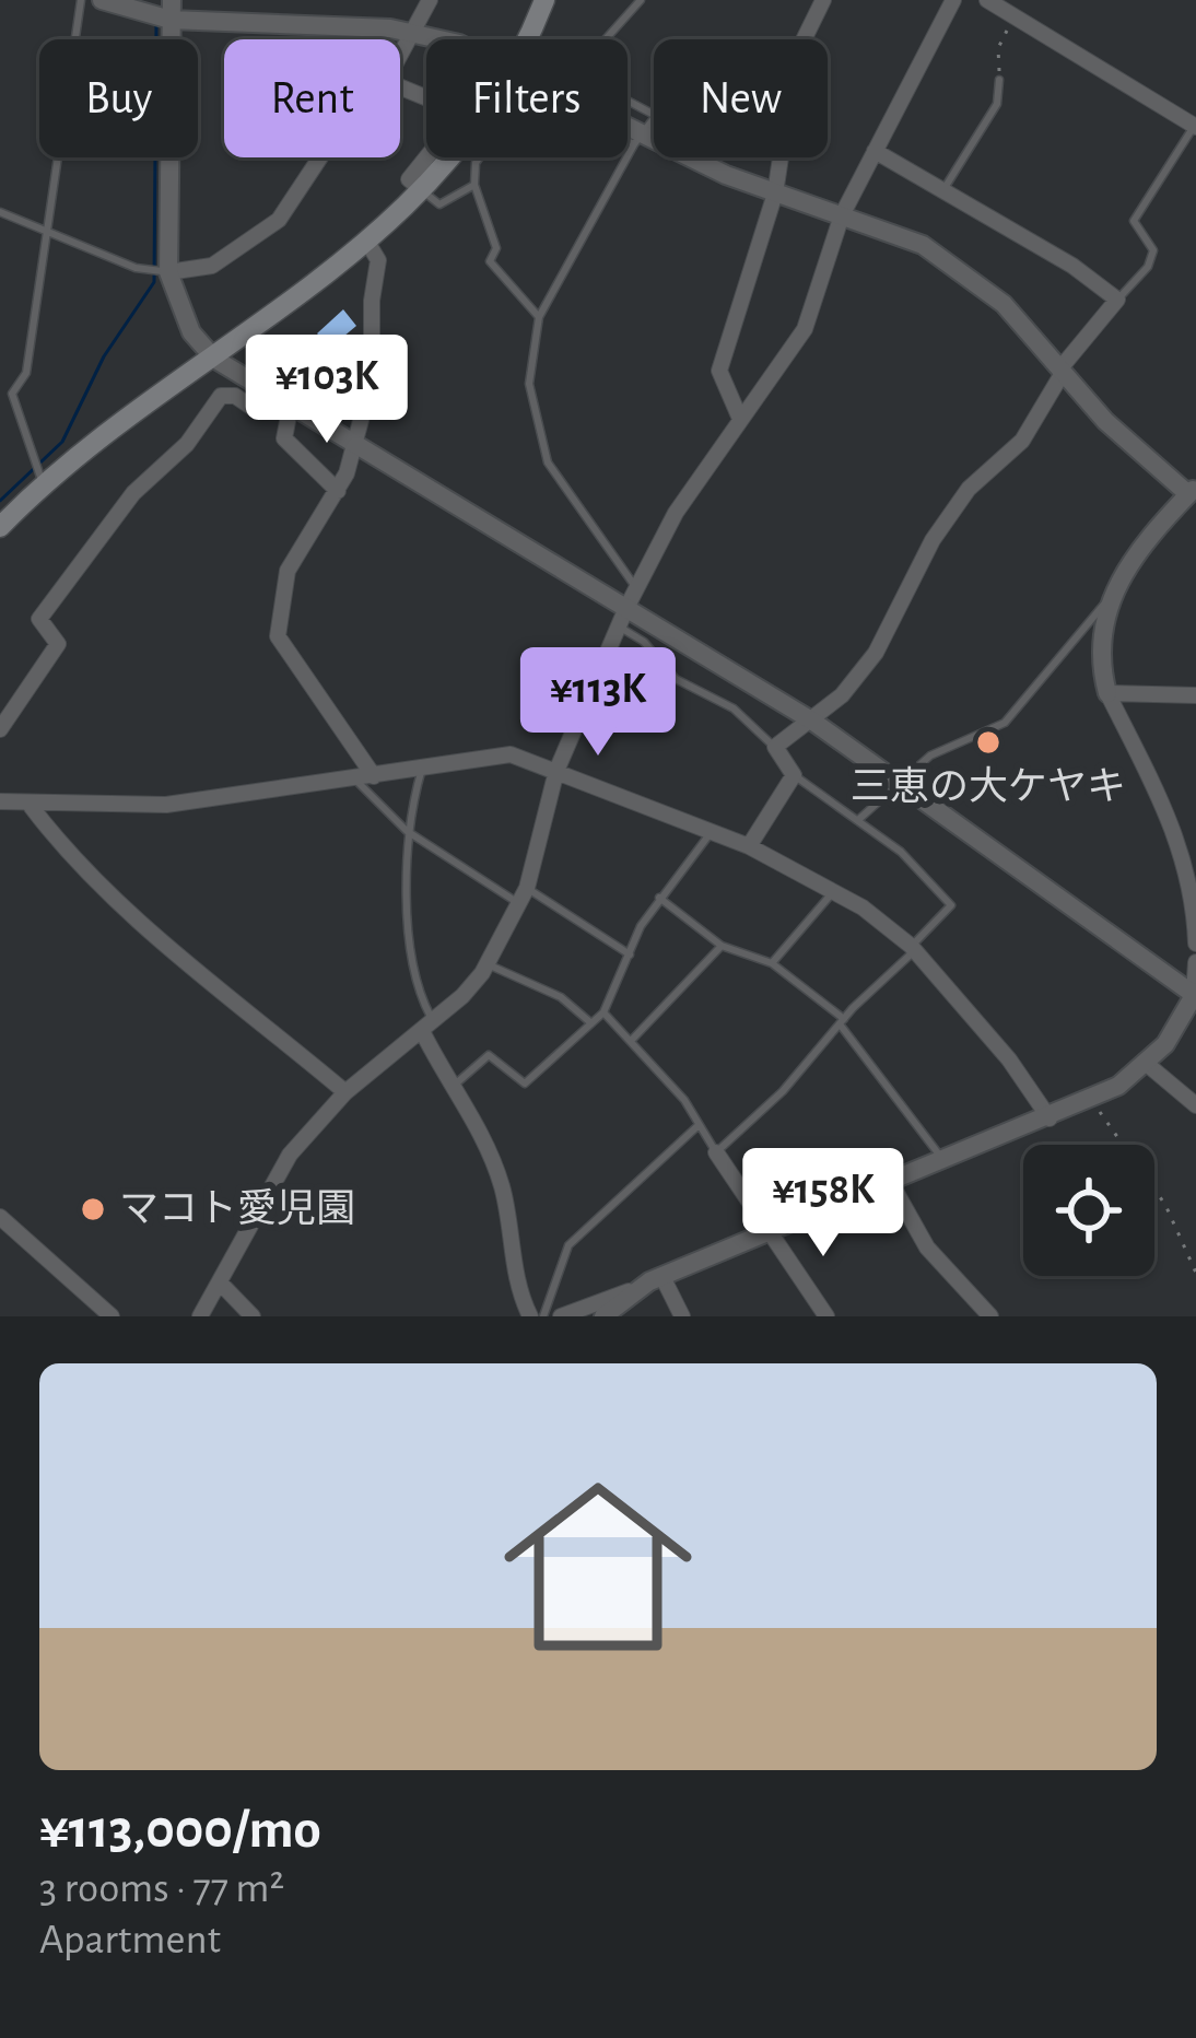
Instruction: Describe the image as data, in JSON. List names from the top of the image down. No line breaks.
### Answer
{"places":["三恵の大ケヤキ","マコト愛児園"],"page":{"chip":["Buy","Rent","Filters","New"],"price":["¥103K","¥113K","¥158K"],"list":[{"name":"¥113,000/mo","note":"3 rooms · 77 m² · Apartment"}]}}
